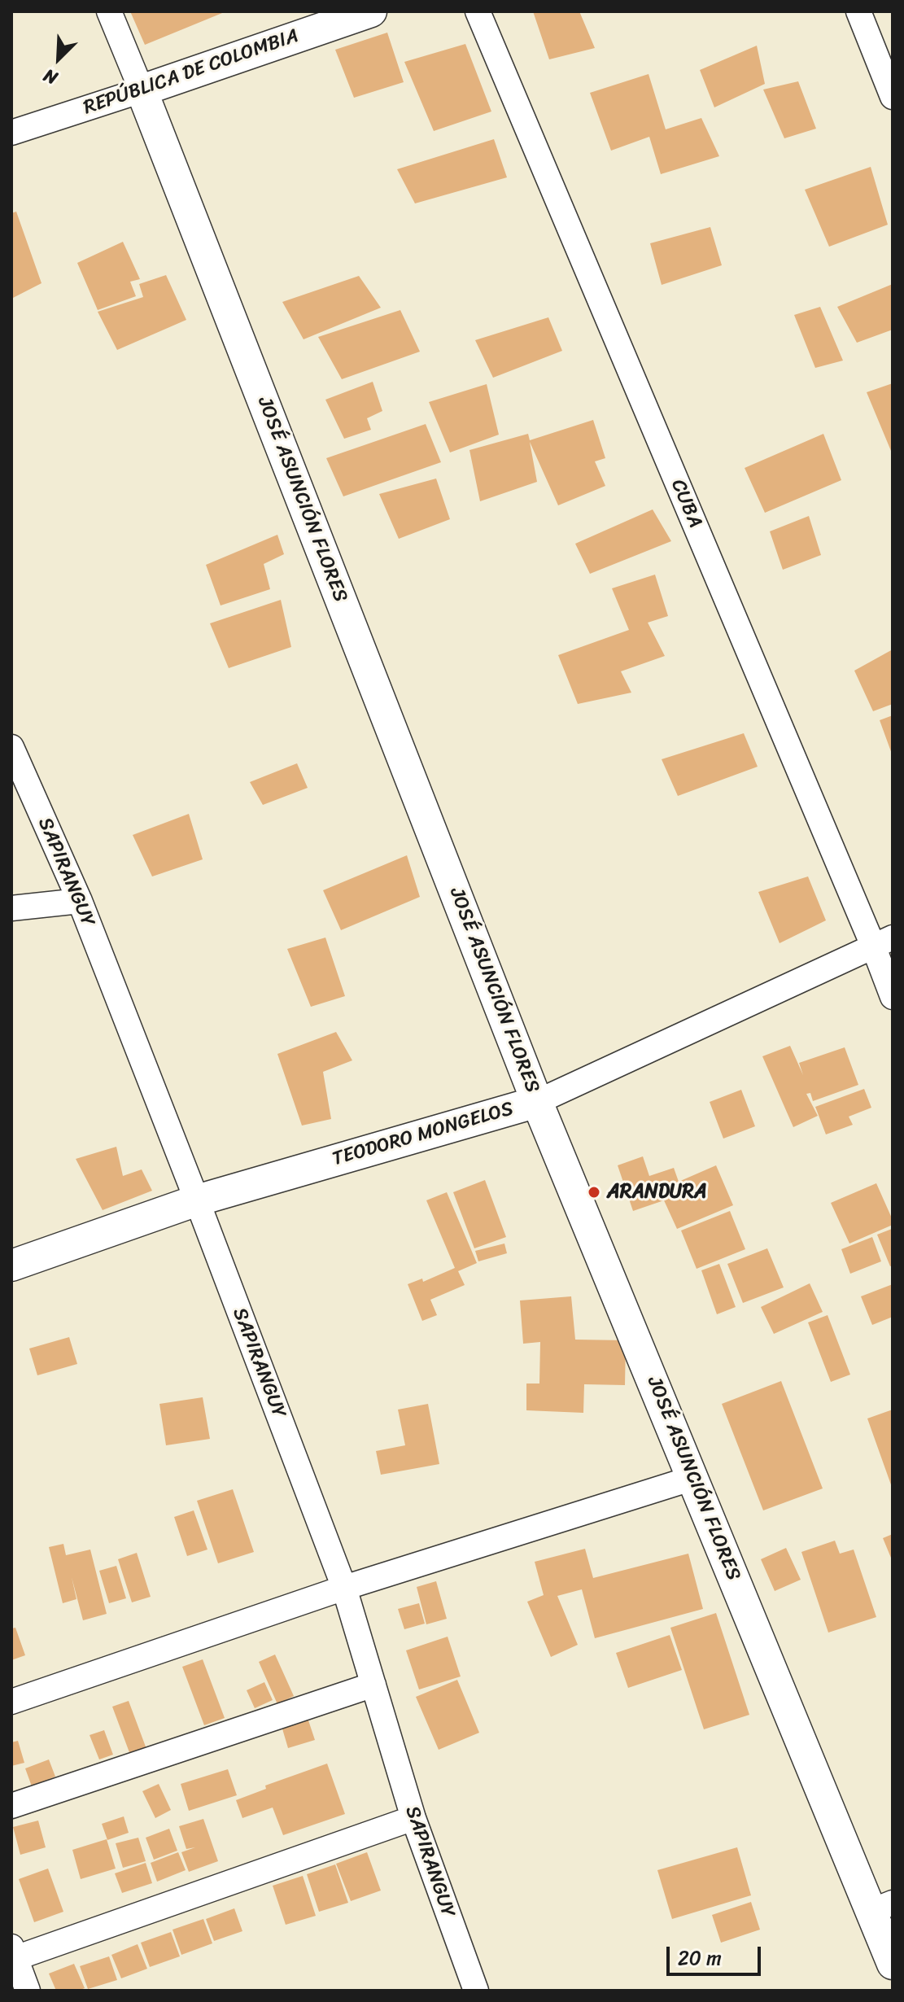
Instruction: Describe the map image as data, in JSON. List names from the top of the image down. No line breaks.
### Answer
{"streets":{"street":["REPÚBLICA DE COLOMBIA","JOSÉ ASUNCIÓN FLORES","CUBA","SAPIRANGUY","TEODORO MONGELOS"]},"crossings":[["REPÚBLICA DE COLOMBIA","JOSÉ ASUNCIÓN FLORES"],["JOSÉ ASUNCIÓN FLORES","TEODORO MONGELOS"],["CUBA","TEODORO MONGELOS"],["SAPIRANGUY","TEODORO MONGELOS"]],"places":["ARANDURA"],"scale_bar":"20 m","north":"bottom left"}
